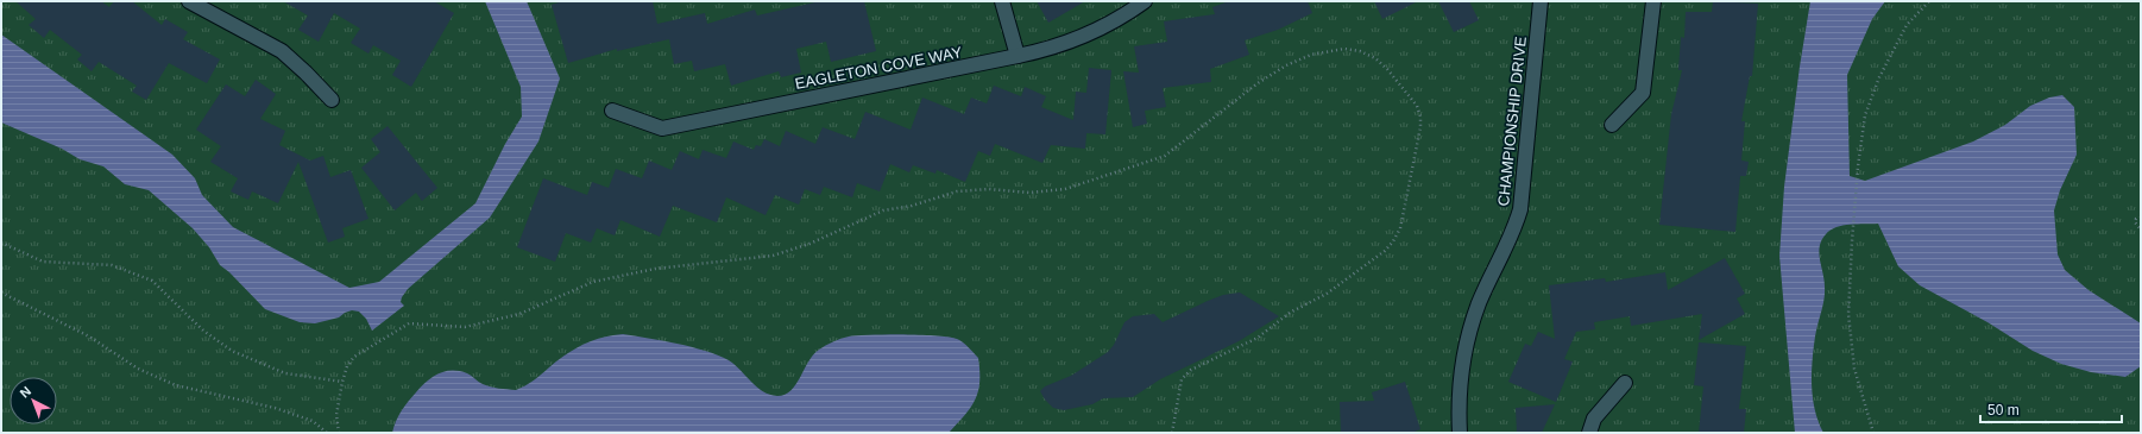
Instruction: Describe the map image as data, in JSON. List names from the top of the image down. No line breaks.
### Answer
{"streets":{"street":["EAGLETON COVE WAY","CHAMPIONSHIP DRIVE"]},"scale_bar":"50 m","north":"top left"}
